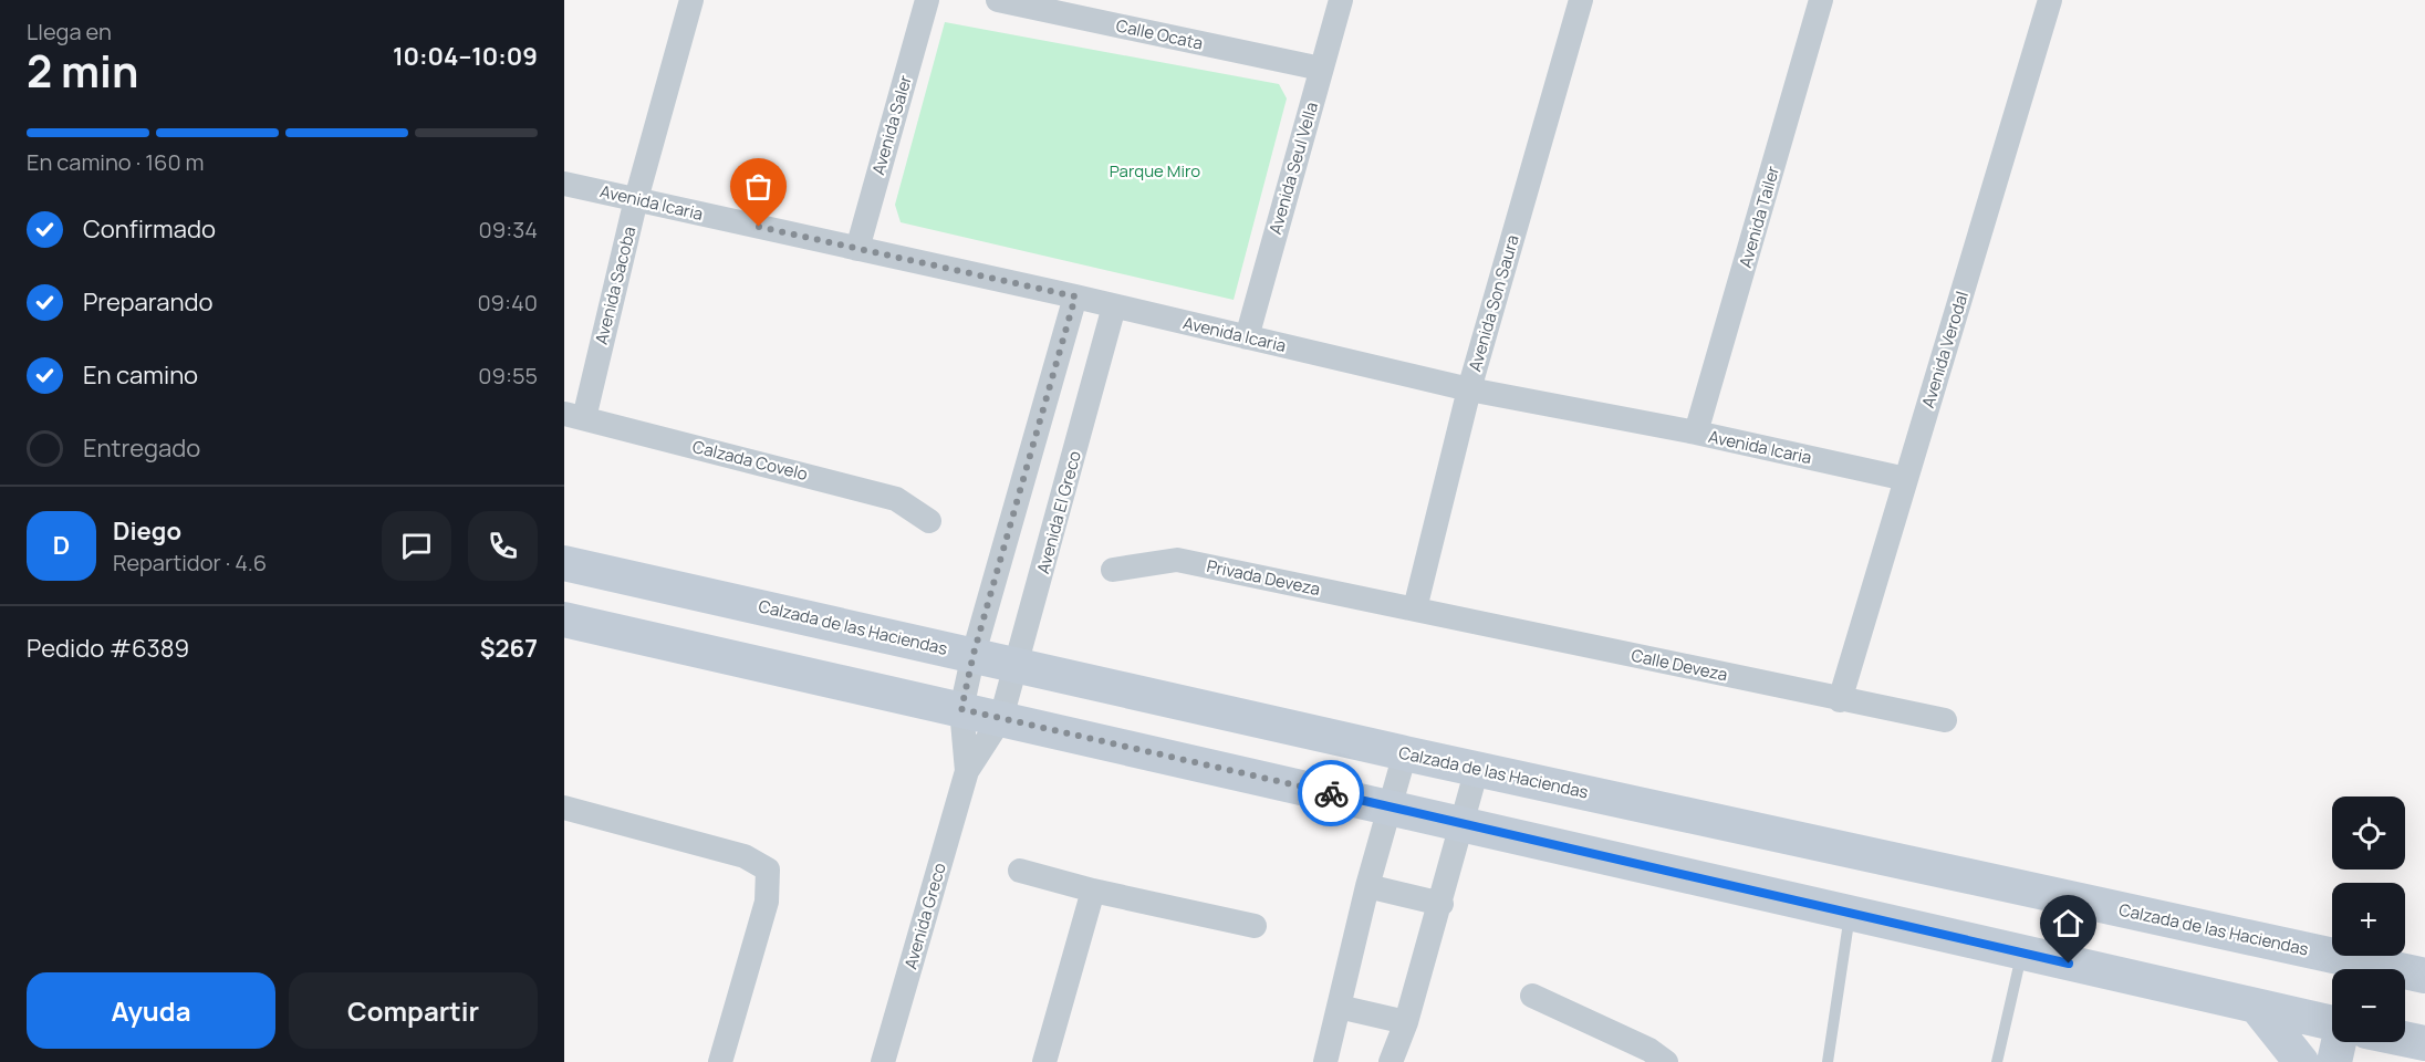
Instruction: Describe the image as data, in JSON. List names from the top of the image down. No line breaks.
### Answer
{"streets":{"main road":["Calzada de las Haciendas"],"street":["Calle Ocata","Avenida Saler","Avenida Seul Vella","Avenida Icaria","Avenida Tailer","Avenida Sacoba","Avenida Son Saura","Avenida Verodal","Calzada Covelo","Avenida El Greco","Privada Deveza","Calle Deveza","Avenida Greco"]},"crossings":[["Calle Ocata","Avenida Seul Vella"],["Avenida Saler","Avenida Icaria"],["Avenida Seul Vella","Avenida Icaria"],["Avenida Icaria","Avenida Tailer"],["Avenida Icaria","Avenida Sacoba"],["Avenida Icaria","Avenida Son Saura"],["Avenida Icaria","Avenida Verodal"],["Avenida Icaria","Avenida El Greco"],["Avenida Sacoba","Calzada Covelo"],["Avenida Son Saura","Privada Deveza"],["Avenida Son Saura","Calle Deveza"],["Avenida Verodal","Calle Deveza"],["Avenida El Greco","Calzada de las Haciendas"],["Avenida El Greco","Avenida Greco"],["Privada Deveza","Calle Deveza"]],"parks":["Parque Miro"],"page":{"heading":["2 min","Llega en","10:04–10:09"],"panel":["Diego","Repartidor · 4.6","Pedido #6389","$267"],"bar":"En camino · 160 m","list":[["Confirmado","09:34"],["Preparando","09:40"],["En camino","09:55"],"Entregado"],"round":"D","map_buttons":["+","−"],"buttons":["Ayuda","Compartir"]}}
